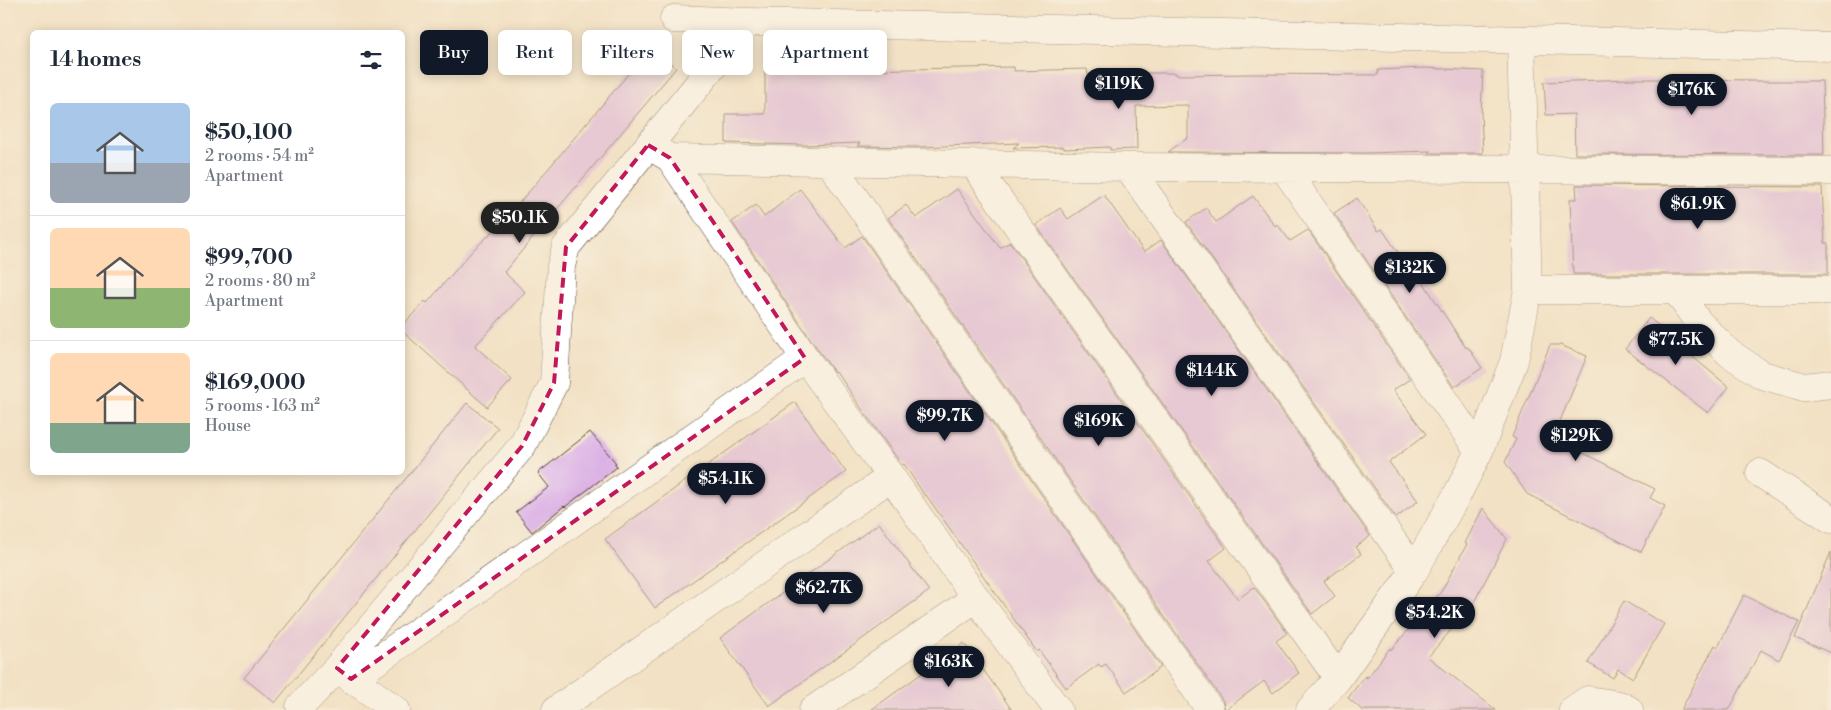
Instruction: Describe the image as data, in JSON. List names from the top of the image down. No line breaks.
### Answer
{"page":{"chip":["Buy","Rent","Filters","New","Apartment"],"heading":"14 homes","price":["$119K","$176K","$61.9K","$50.1K","$132K","$77.5K","$144K","$99.7K","$169K","$129K","$54.1K","$62.7K","$54.2K","$163K"],"list":[{"name":"$50,100","note":"2 rooms · 54 m² · Apartment"},{"name":"$99,700","note":"2 rooms · 80 m² · Apartment"},{"name":"$169,000","note":"5 rooms · 163 m² · House"}]}}
